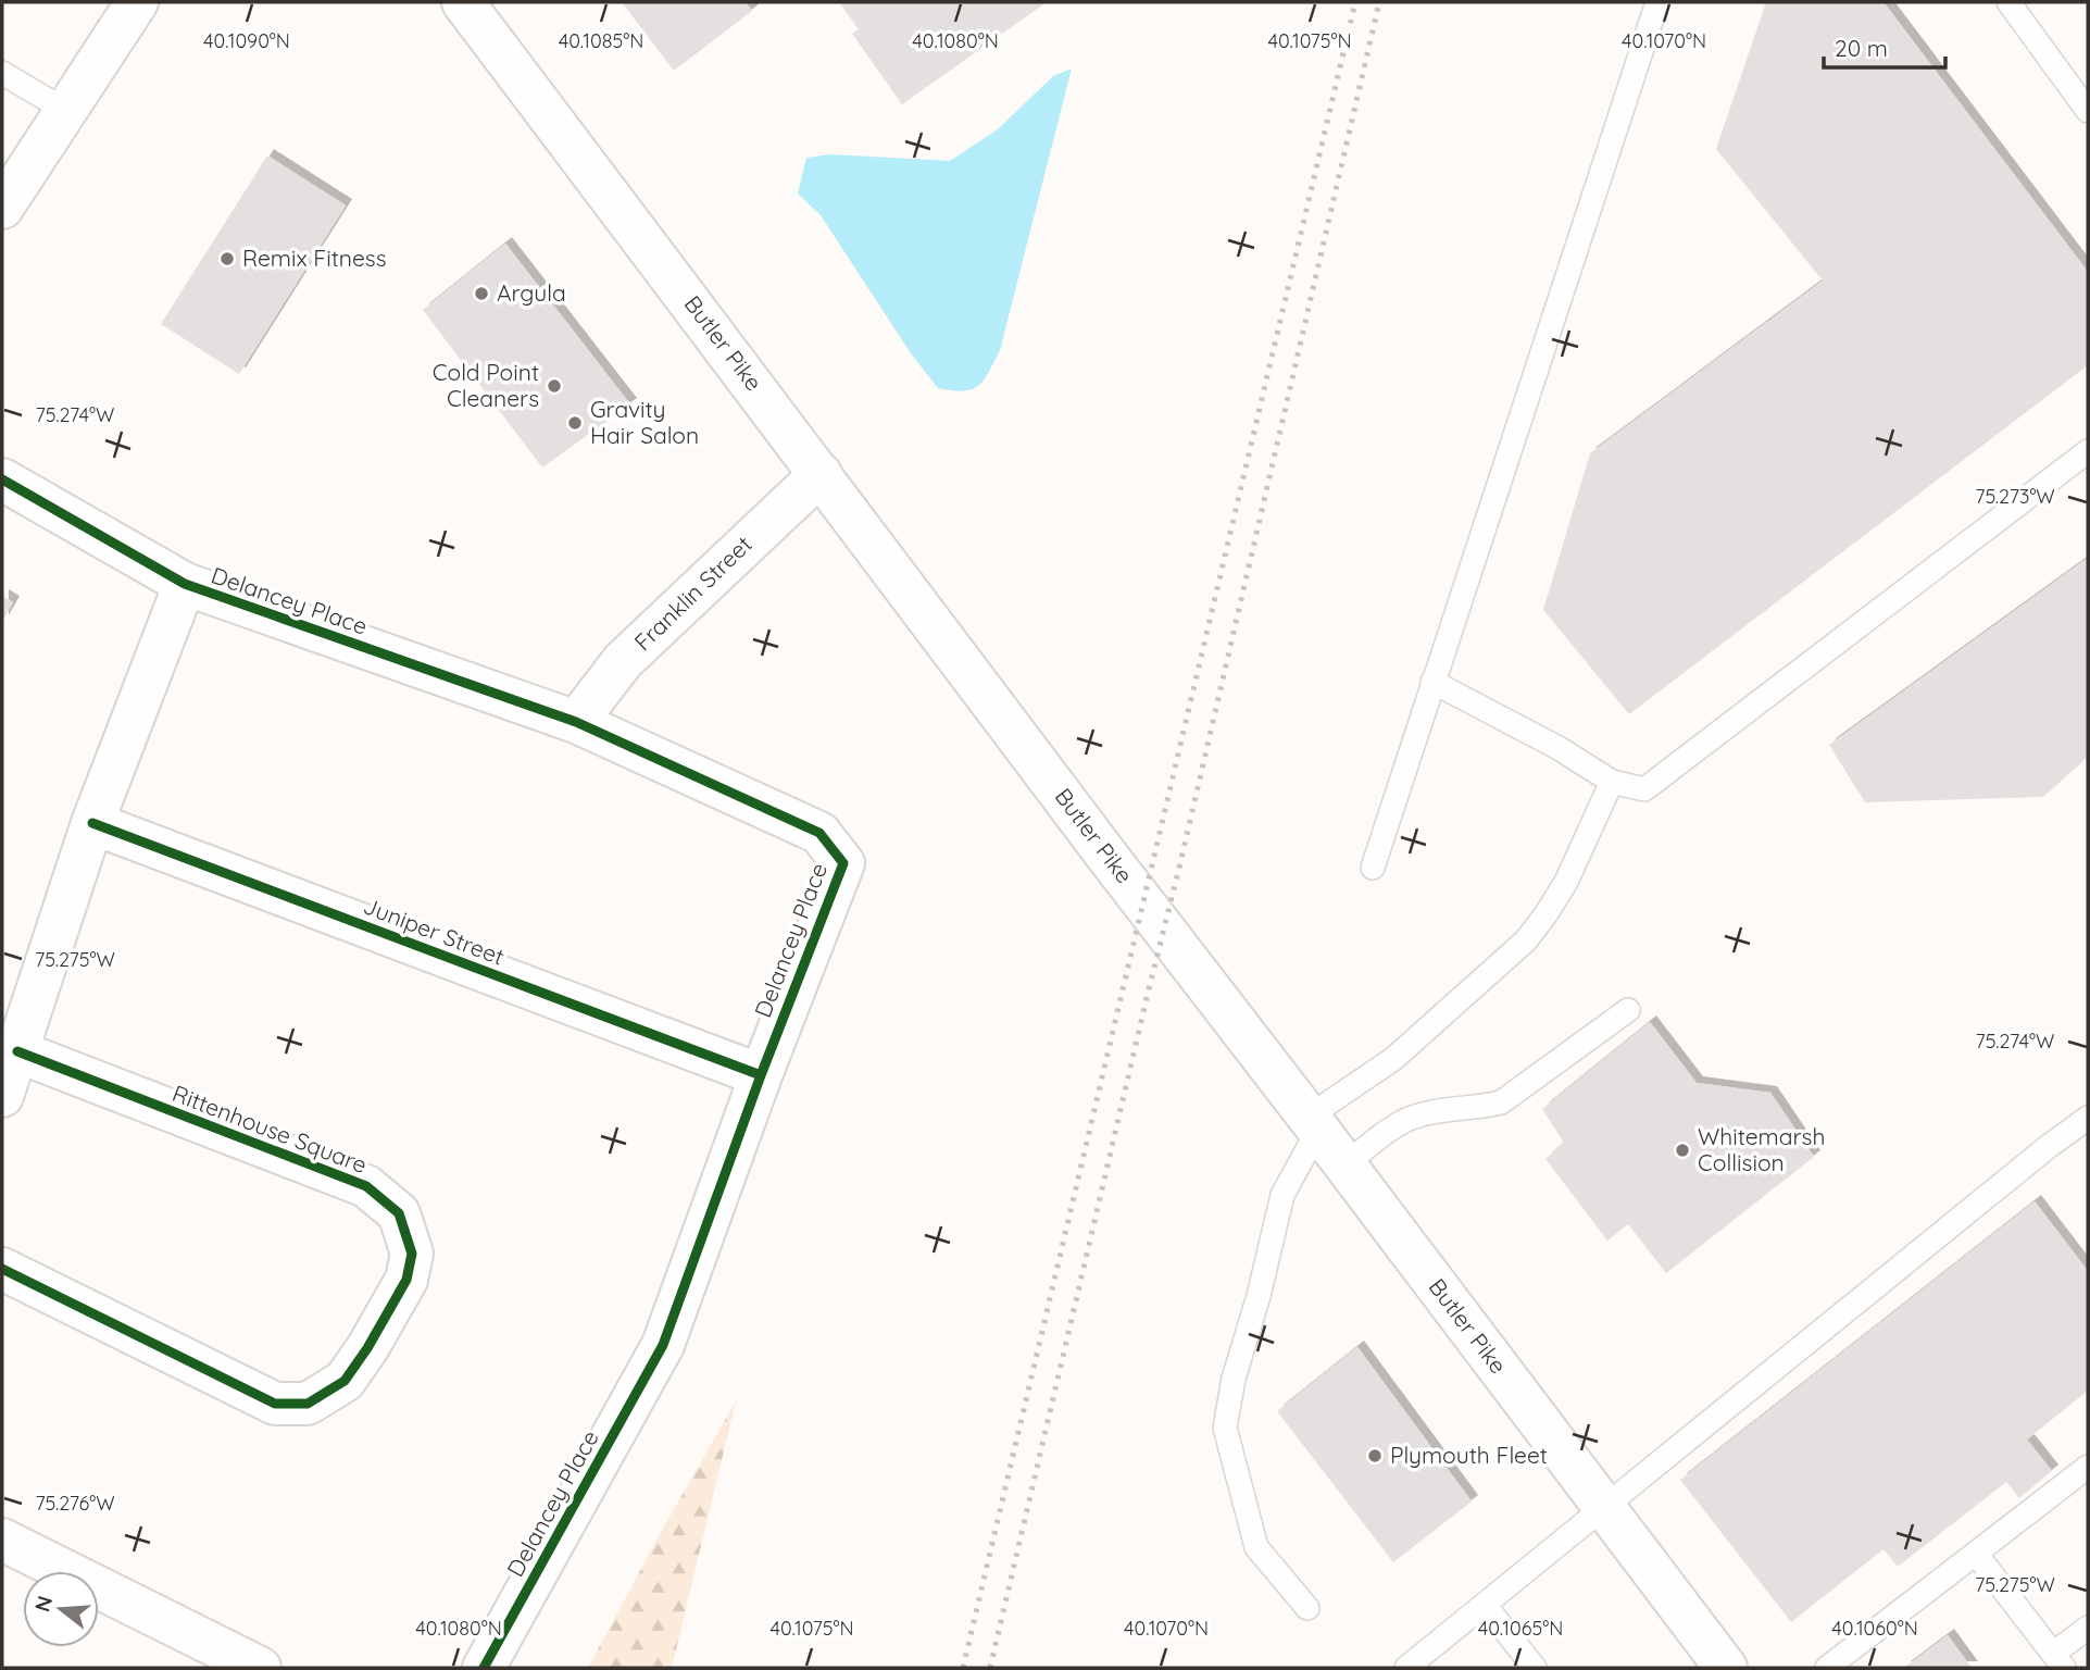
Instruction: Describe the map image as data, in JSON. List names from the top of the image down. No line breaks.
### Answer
{"streets":{"street":["Butler Pike","Franklin Street","Delancey Place","Juniper Street","Rittenhouse Square"]},"crossings":[["Butler Pike","Franklin Street"],["Franklin Street","Delancey Place"],["Delancey Place","Juniper Street"],["Delancey Place","Rittenhouse Square"]],"places":["Remix Fitness","Argula","Cold Point Cleaners","Gravity Hair Salon","Whitemarsh Collision","Plymouth Fleet"],"scale_bar":"20 m","north":"left","coordinates":["40.1090°N","40.1085°N","40.1080°N","40.1075°N","40.1070°N","75.274°W","75.273°W","75.275°W","75.276°W","40.1065°N","40.1060°N"]}
